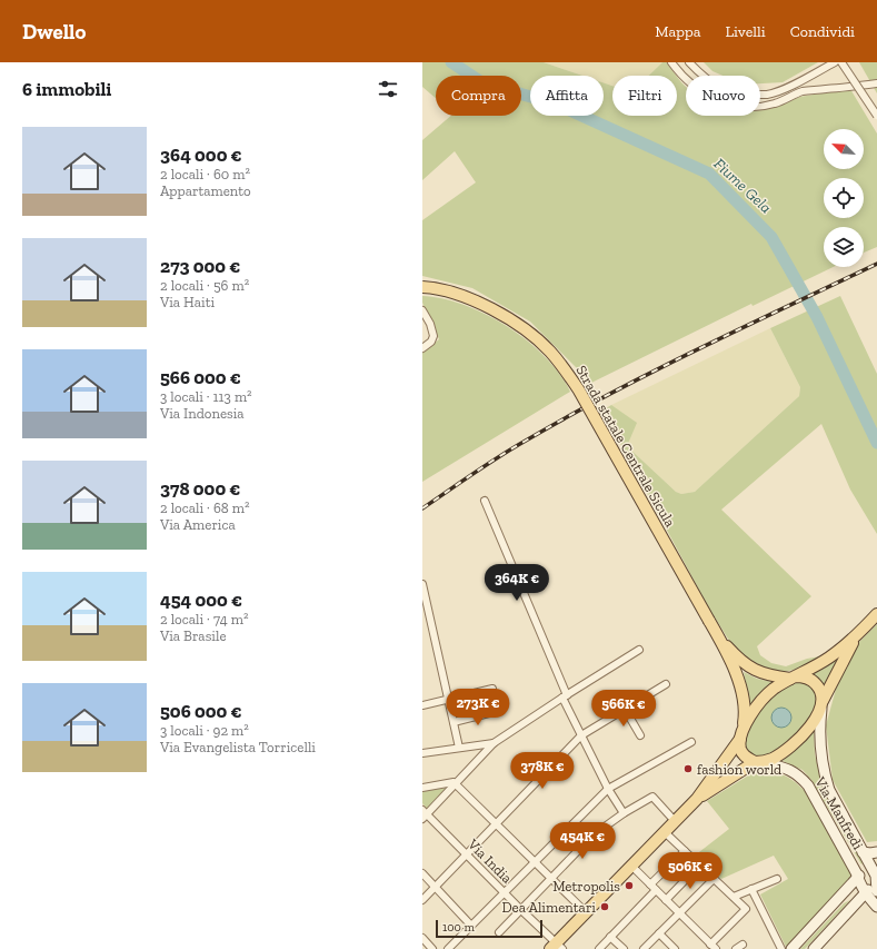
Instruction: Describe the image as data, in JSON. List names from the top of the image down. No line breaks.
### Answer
{"streets":{"main road":["Strada statale Centrale Sicula"],"street":["Via Manfredi","Via India"]},"crossings":[["Strada statale Centrale Sicula","Via Manfredi"]],"water":["Fiume Gela"],"places":["fashion world","Metropolis","Dea Alimentari"],"scale_bar":"100 m","north":"top left","page":{"header":"Dwello","nav":["Mappa","Livelli","Condividi"],"heading":"6 immobili","chip":["Compra","Affitta","Filtri","Nuovo"],"list":[{"name":"364 000 €","note":"2 locali · 60 m² · Appartamento"},{"name":"273 000 €","note":"2 locali · 56 m² · Via Haiti"},{"name":"566 000 €","note":"3 locali · 113 m² · Via Indonesia"},{"name":"378 000 €","note":"2 locali · 68 m² · Via America"},{"name":"454 000 €","note":"2 locali · 74 m² · Via Brasile"},{"name":"506 000 €","note":"3 locali · 92 m² · Via Evangelista Torricelli"}],"price":["364K €","273K €","566K €","378K €","454K €","506K €"],"scale":"100 m"}}
